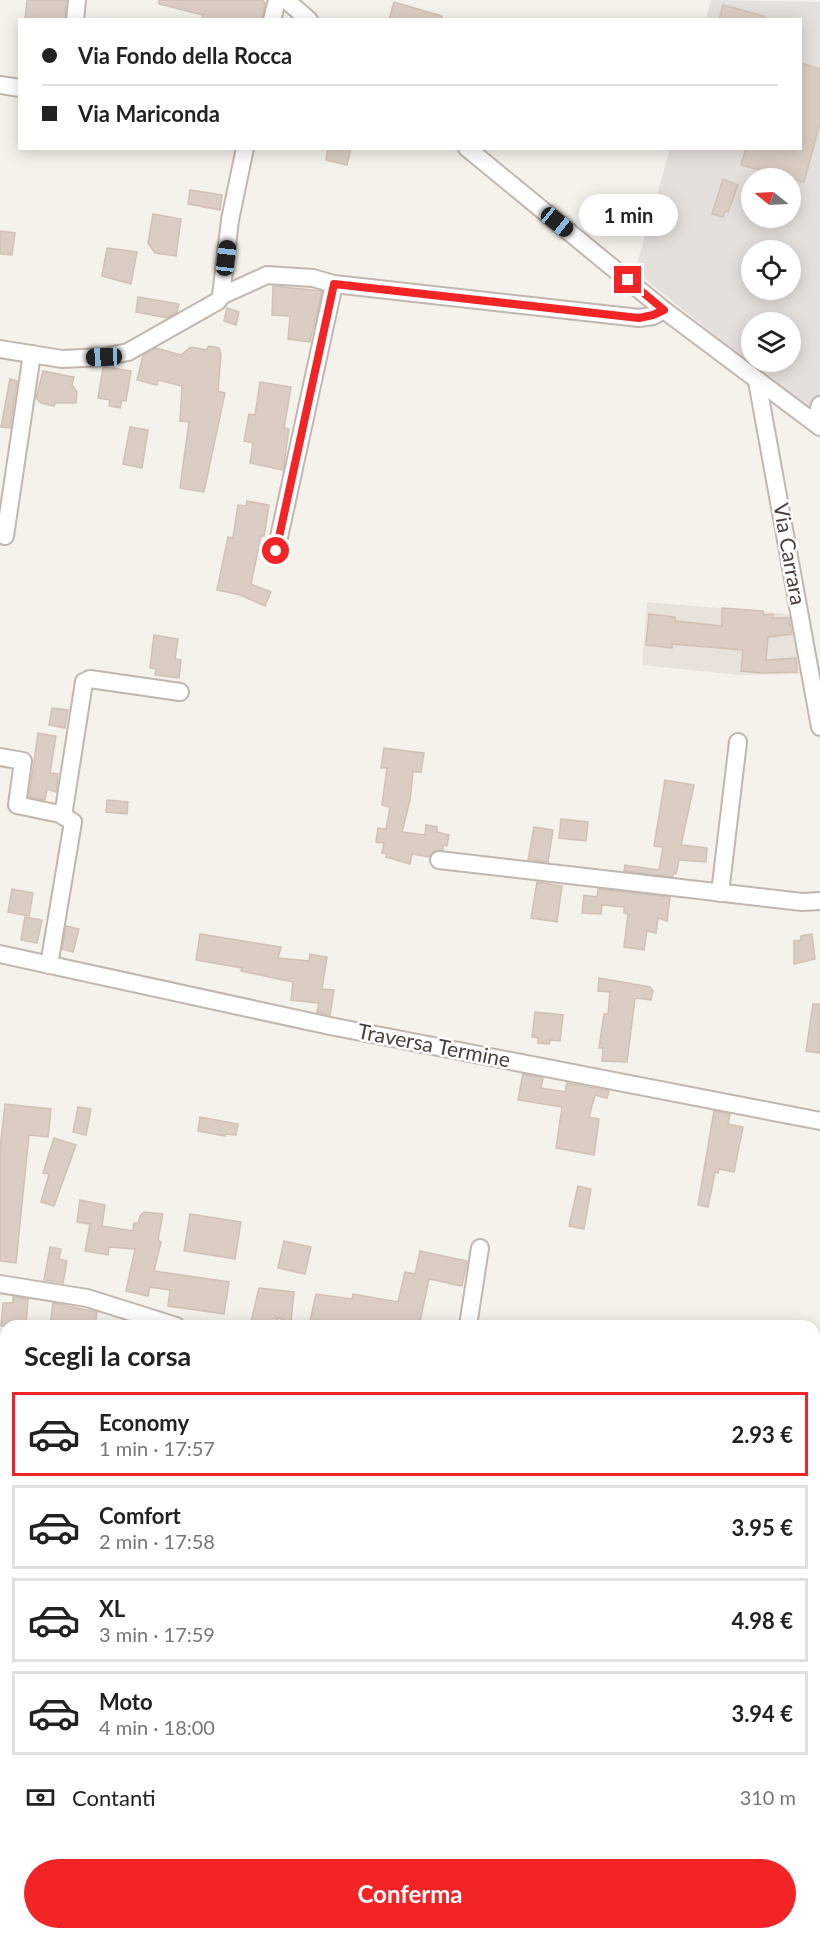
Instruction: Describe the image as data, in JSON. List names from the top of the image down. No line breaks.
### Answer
{"streets":{"street":["Via Carrara","Traversa Termine"]},"north":"left","page":{"banner":["Via Fondo della Rocca","Via Mariconda"],"bubble":"1 min","heading":"Scegli la corsa","list":[{"name":"Economy","note":"1 min · 17:57","value":"2.93 €"},{"name":"Comfort","note":"2 min · 17:58","value":"3.95 €"},{"name":"XL","note":"3 min · 17:59","value":"4.98 €"},{"name":"Moto","note":"4 min · 18:00","value":"3.94 €"}],"pay":["Contanti","310 m"],"buttons":"Conferma"}}
